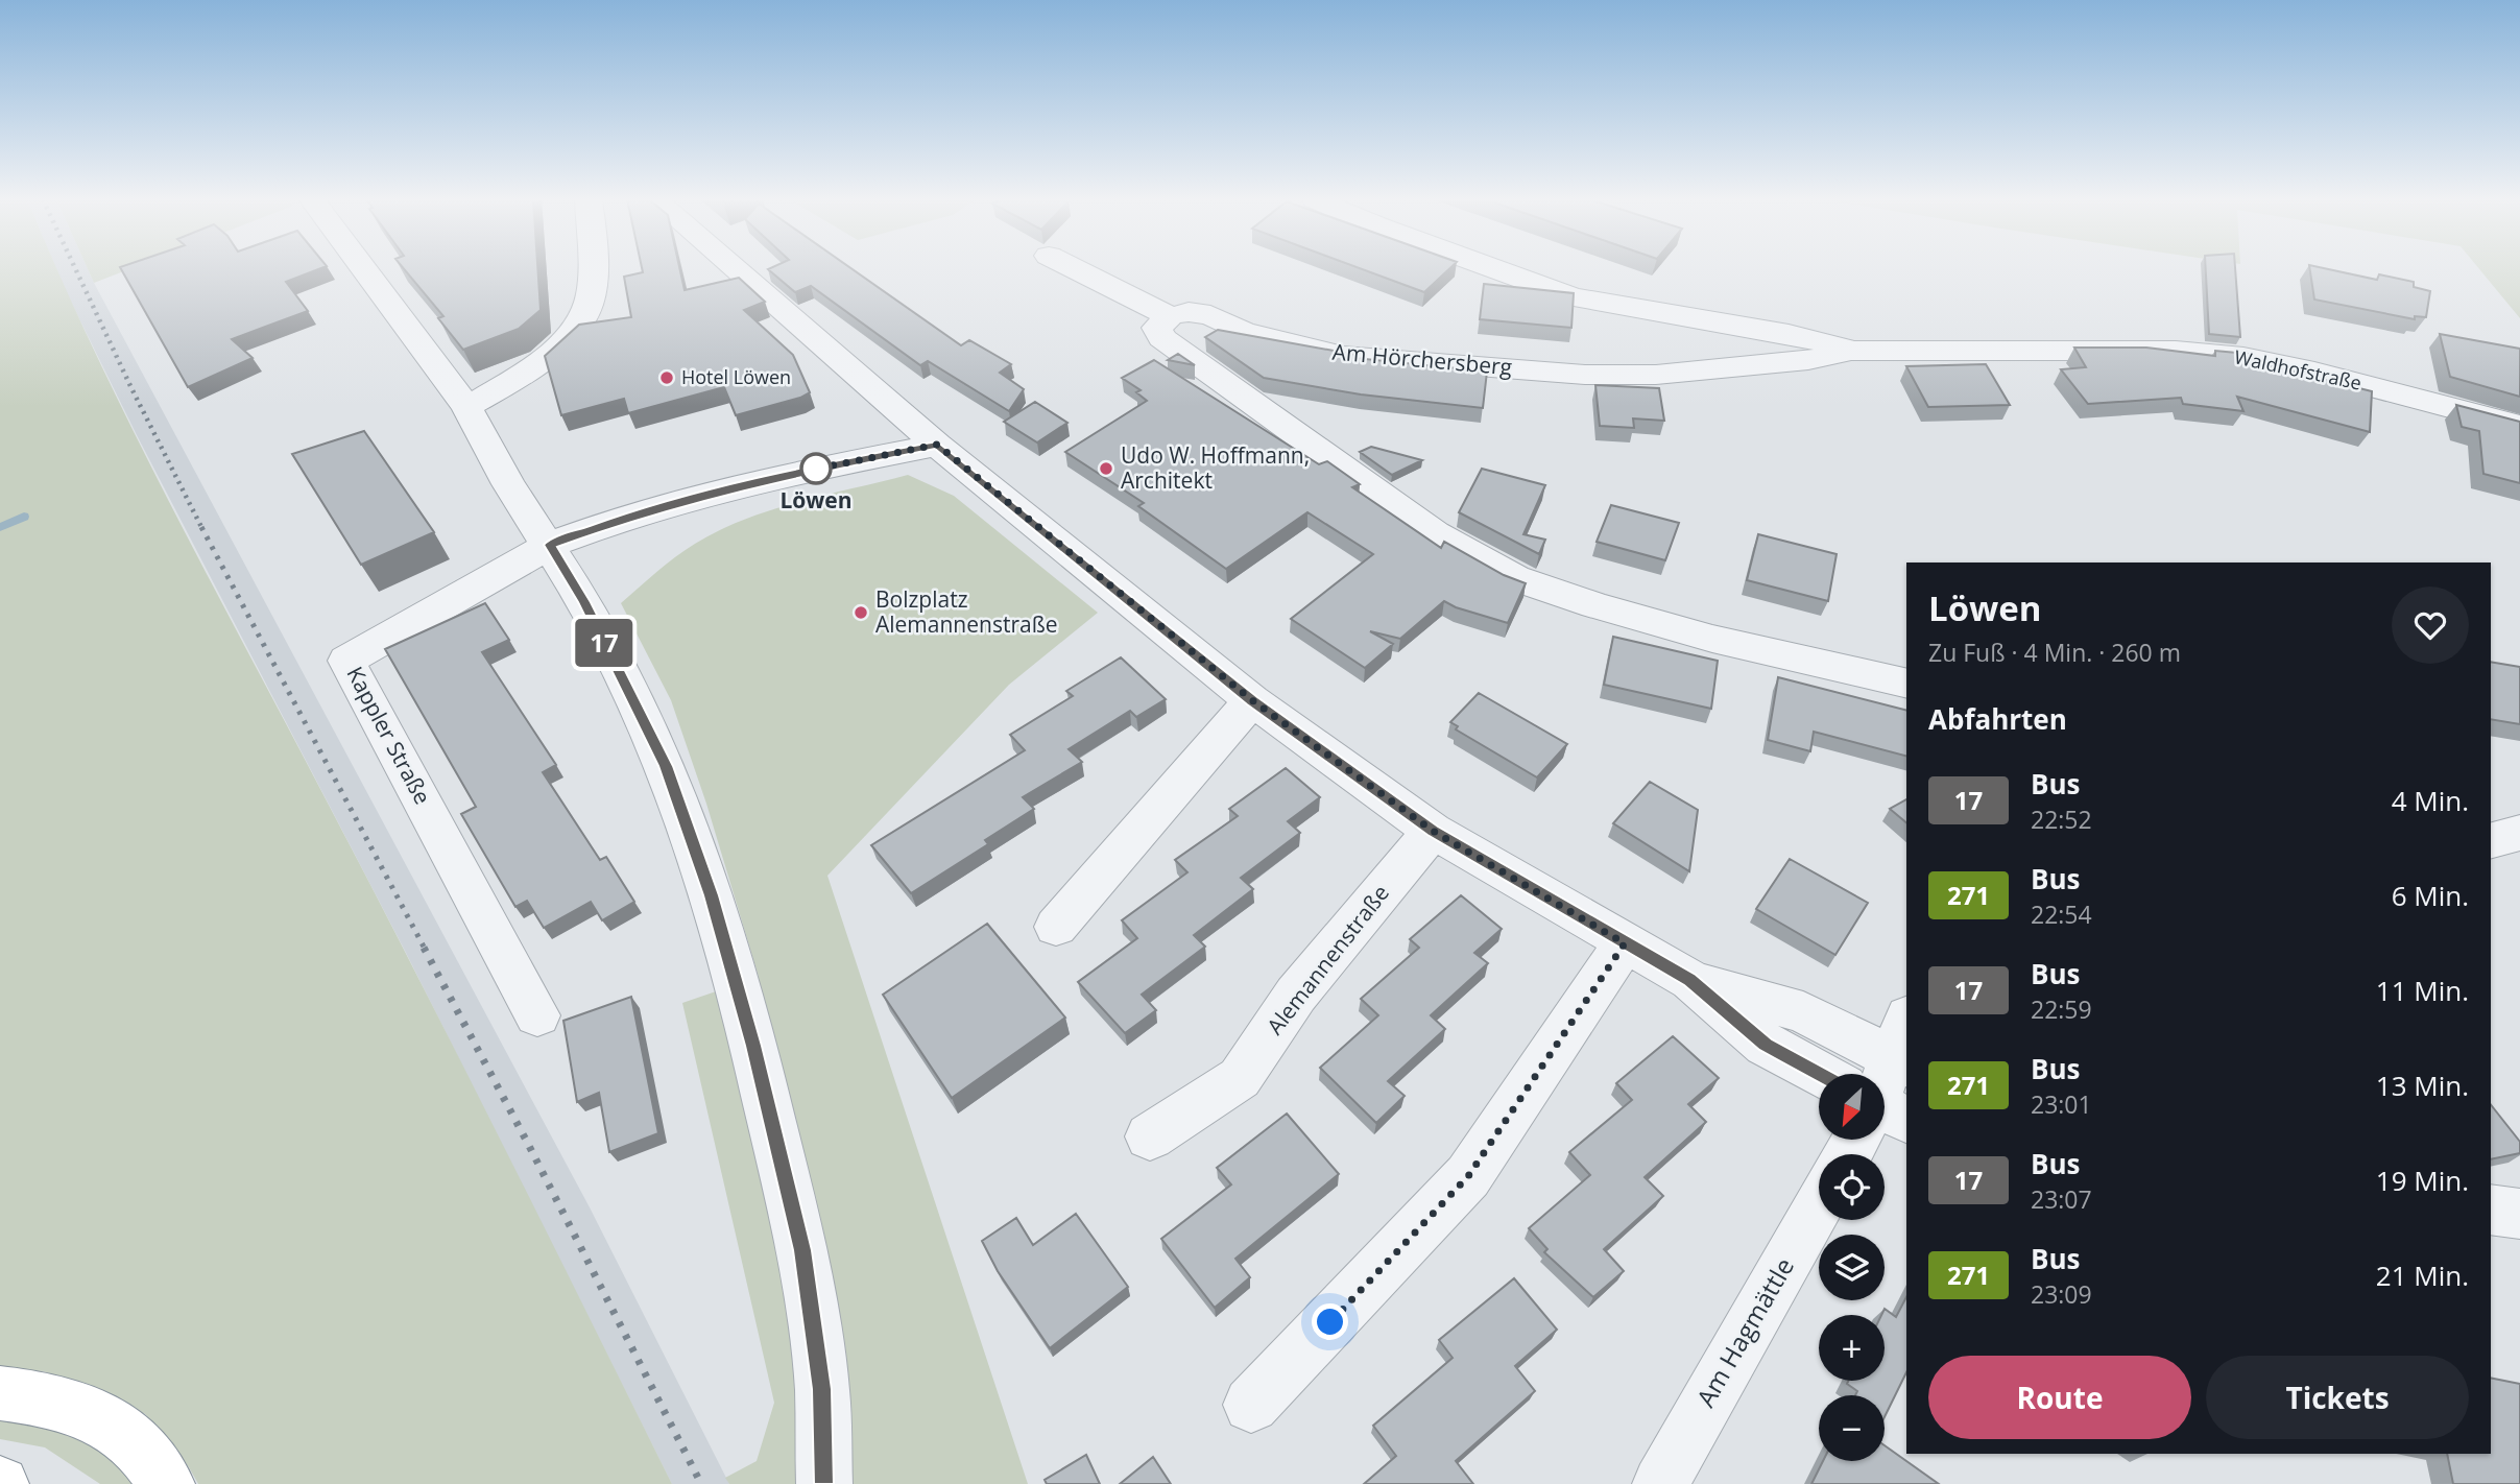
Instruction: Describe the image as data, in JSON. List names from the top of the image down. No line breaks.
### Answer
{"streets":{"street":["Am Hörchersberg","Waldhofstraße","Kappler Straße","Alemannenstraße","Am Hagmättle"]},"crossings":[["Am Hörchersberg","Waldhofstraße"]],"places":["Hotel Löwen","Löwen","Udo W. Hoffmann, Architekt","Bolzplatz Alemannenstraße"],"lines":["bus line 17"],"north":"bottom left","page":{"on_map":"17","heading":[["Löwen","Zu Fuß · 4 Min. · 260 m"],"Abfahrten"],"list":[{"mark":"17","name":"Bus","note":"22:52","value":"4 Min."},{"mark":"271","name":"Bus","note":"22:54","value":"6 Min."},{"mark":"17","name":"Bus","note":"22:59","value":"11 Min."},{"mark":"271","name":"Bus","note":"23:01","value":"13 Min."},{"mark":"17","name":"Bus","note":"23:07","value":"19 Min."},{"mark":"271","name":"Bus","note":"23:09","value":"21 Min."}],"map_buttons":["+","−"],"buttons":["Route","Tickets"]}}
